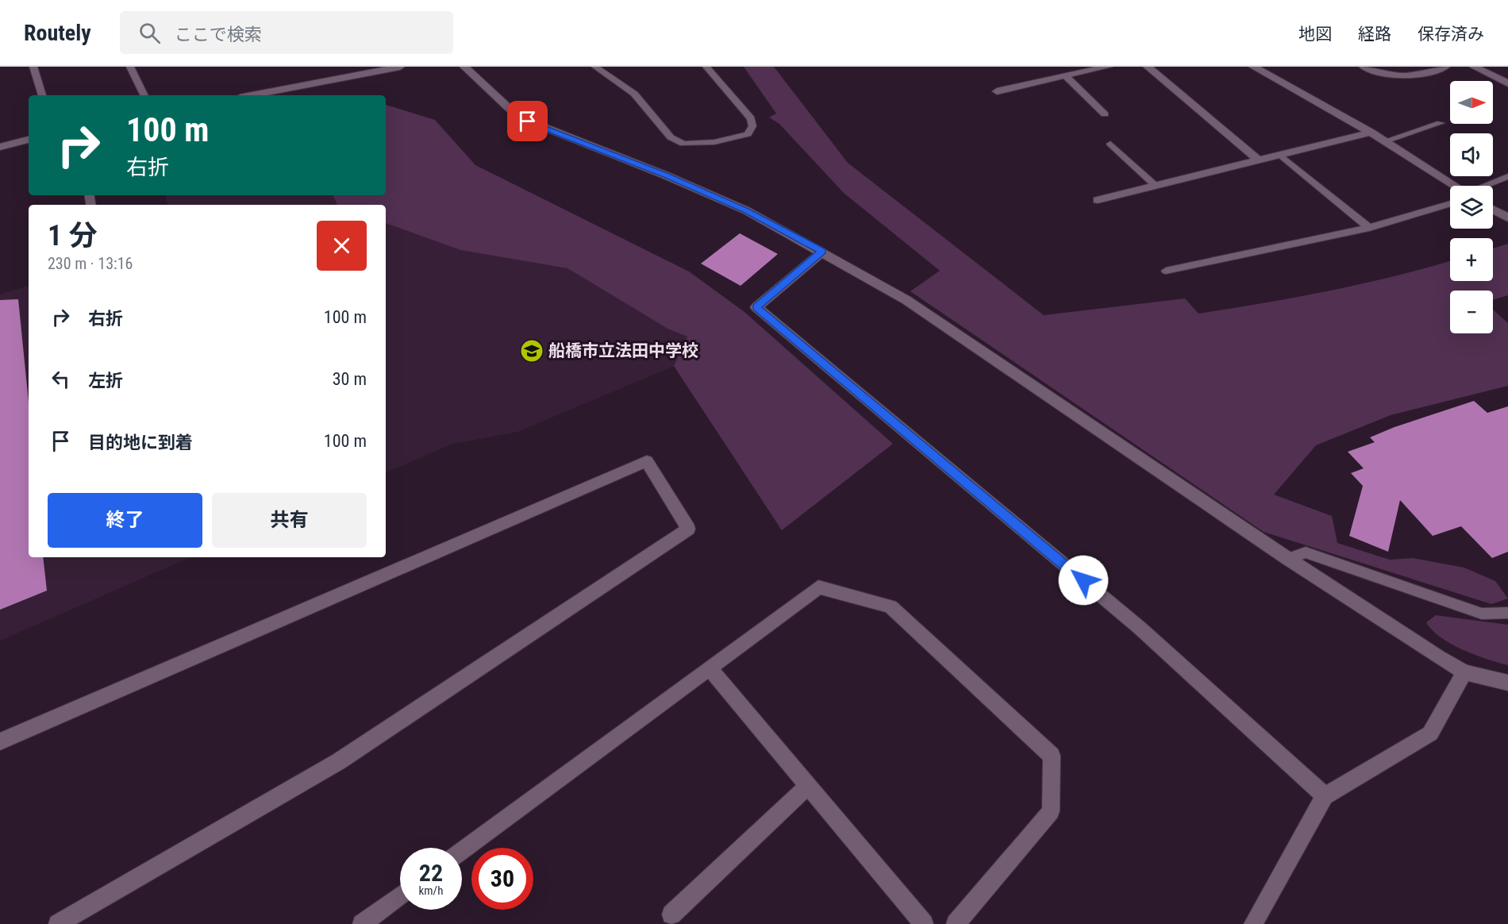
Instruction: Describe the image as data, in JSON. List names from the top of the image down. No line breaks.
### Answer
{"places":{"school or university":["船橋市立法田中学校"]},"north":"right","page":{"header":"Routely","search":"ここで検索","nav":["地図","経路","保存済み"],"map_buttons":["+","−"],"turn":["100 m","右折"],"heading":["1 分","230 m · 13:16"],"list":[{"name":"右折","value":"100 m"},{"name":"左折","value":"30 m"},{"name":"目的地に到着","value":"100 m"}],"buttons":["終了","共有"],"speed":"22 km/h","limit":"30"}}
